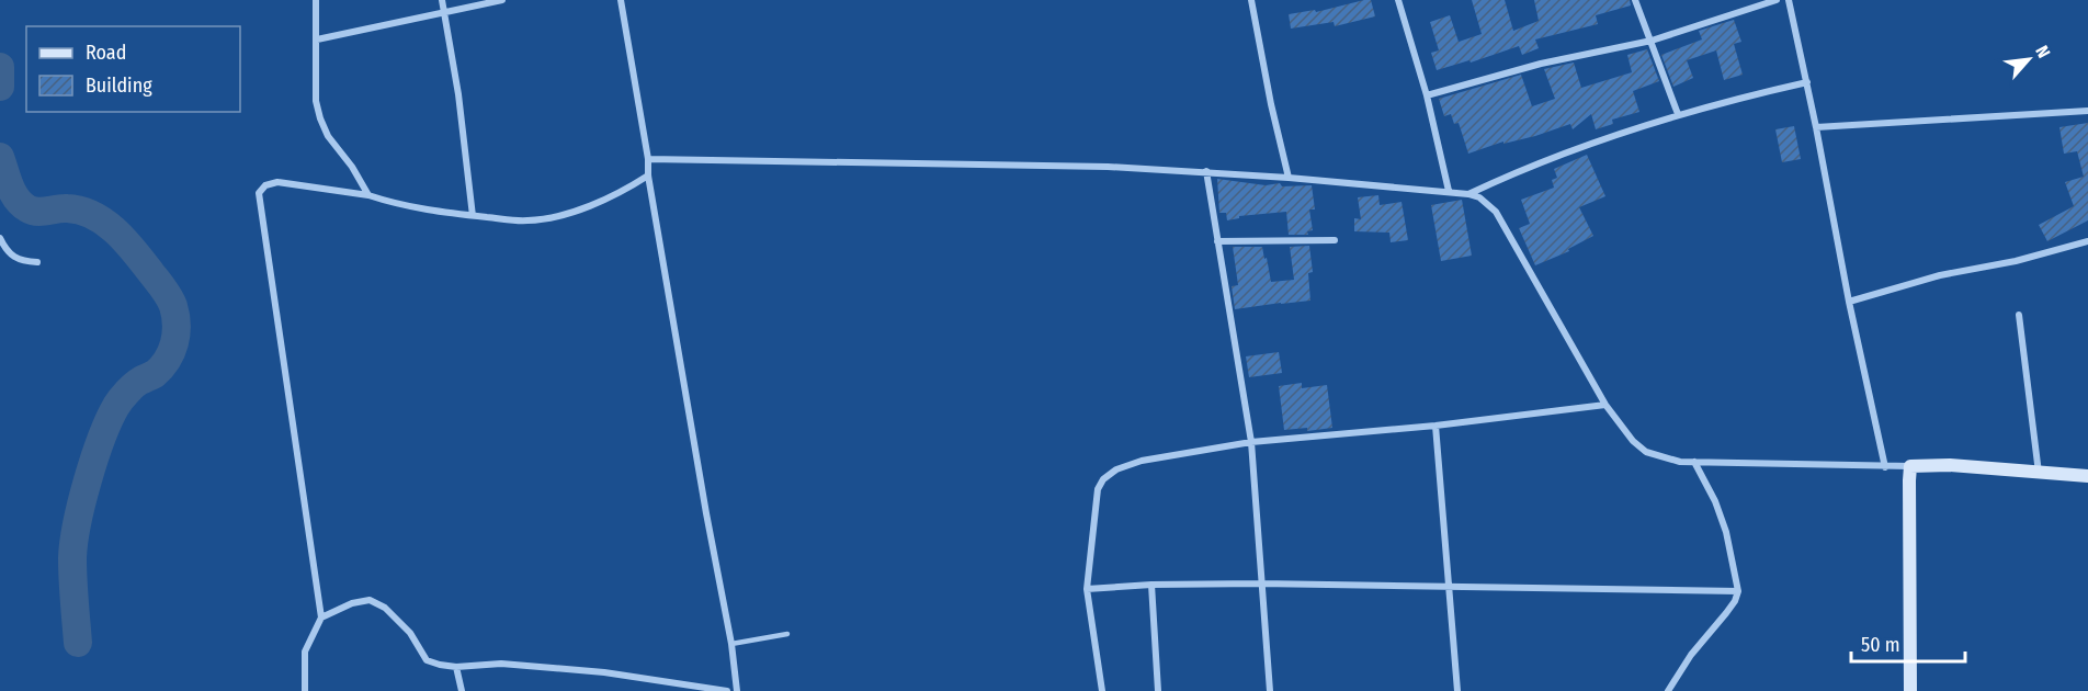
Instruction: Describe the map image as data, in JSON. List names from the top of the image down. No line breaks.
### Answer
{"legend":["Road","Building"],"scale_bar":"50 m","north":"top right"}
